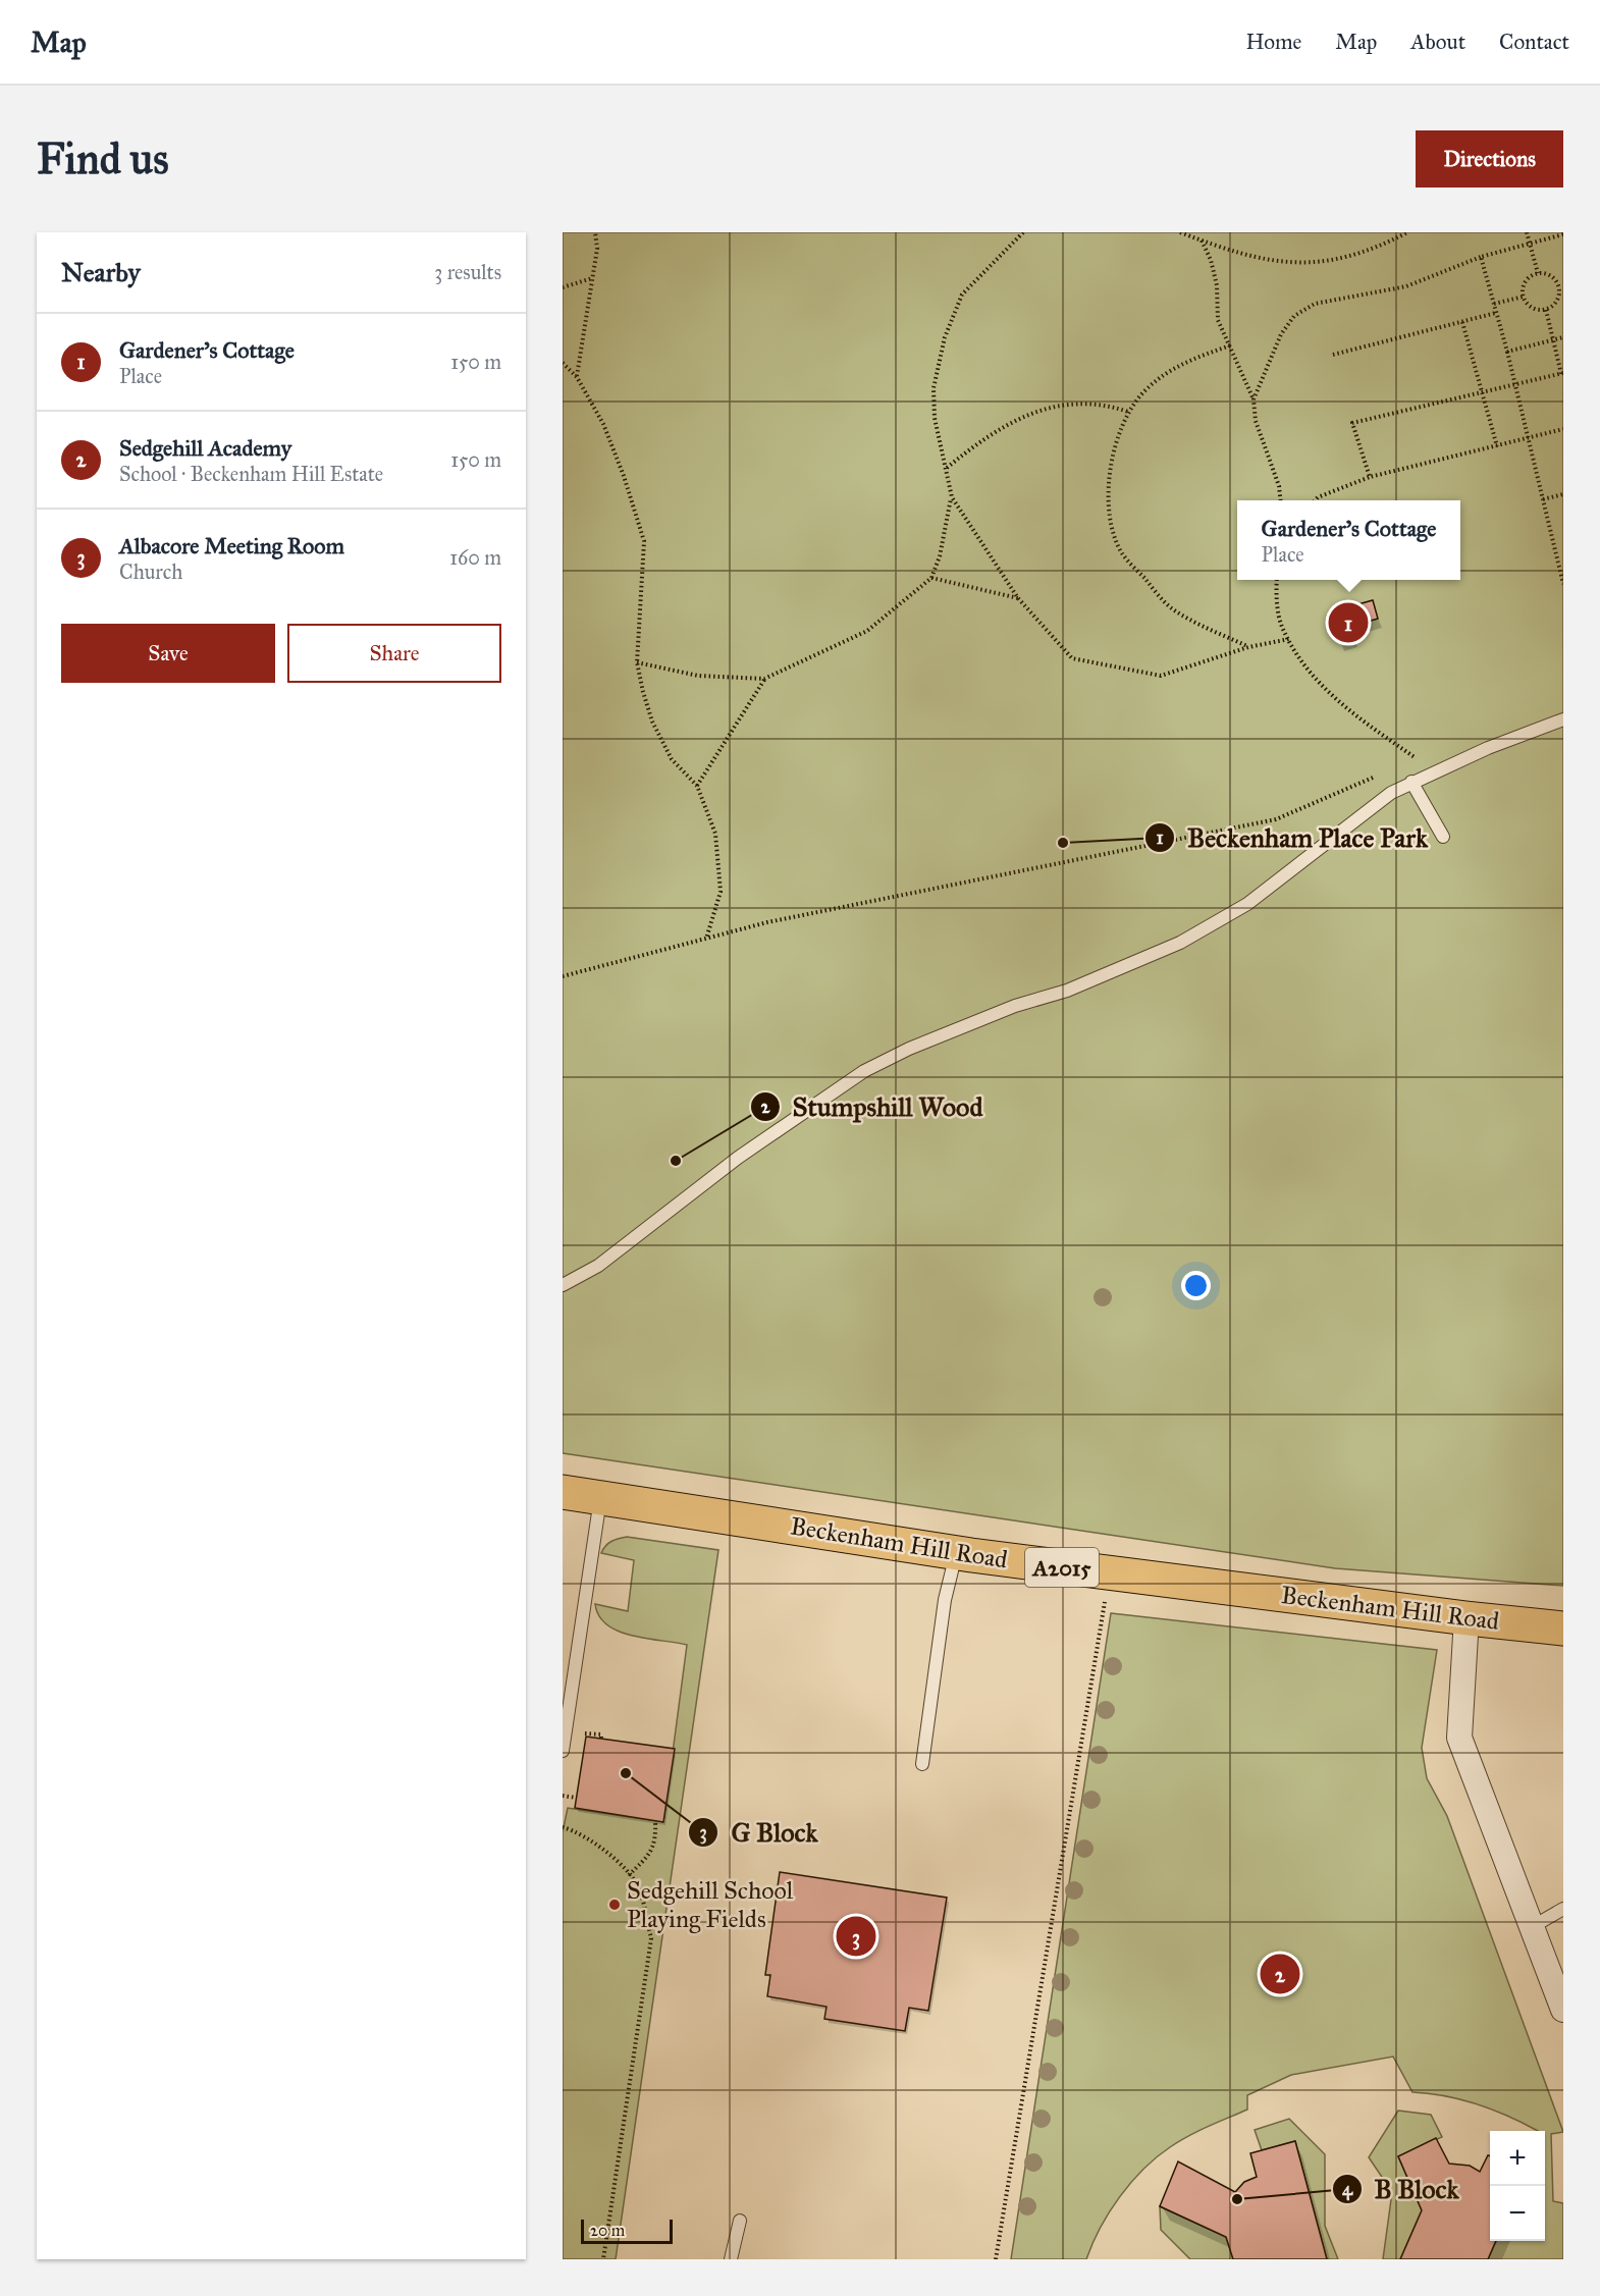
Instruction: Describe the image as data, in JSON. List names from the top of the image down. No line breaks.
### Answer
{"streets":{"main road":["Beckenham Hill Road","A2015"]},"places":["Beckenham Place Park","Stumpshill Wood","G Block","Sedgehill School Playing Fields","B Block"],"scale_bar":"20 m","page":{"header":"Map","nav":["Home","Map","About","Contact"],"buttons":["Directions",["Save","Share"]],"title":"Find us","heading":["Nearby","3 results"],"list":[{"mark":"1","name":"Gardener's Cottage","note":"Place","value":"150 m"},{"mark":"2","name":"Sedgehill Academy","note":"School · Beckenham Hill Estate","value":"150 m"},{"mark":"3","name":"Albacore Meeting Room","note":"Church","value":"160 m"}],"popup":["Gardener's Cottage","Place"],"pins":["1","3","2"],"map_buttons":["+","−"],"scale":"20 m"}}
